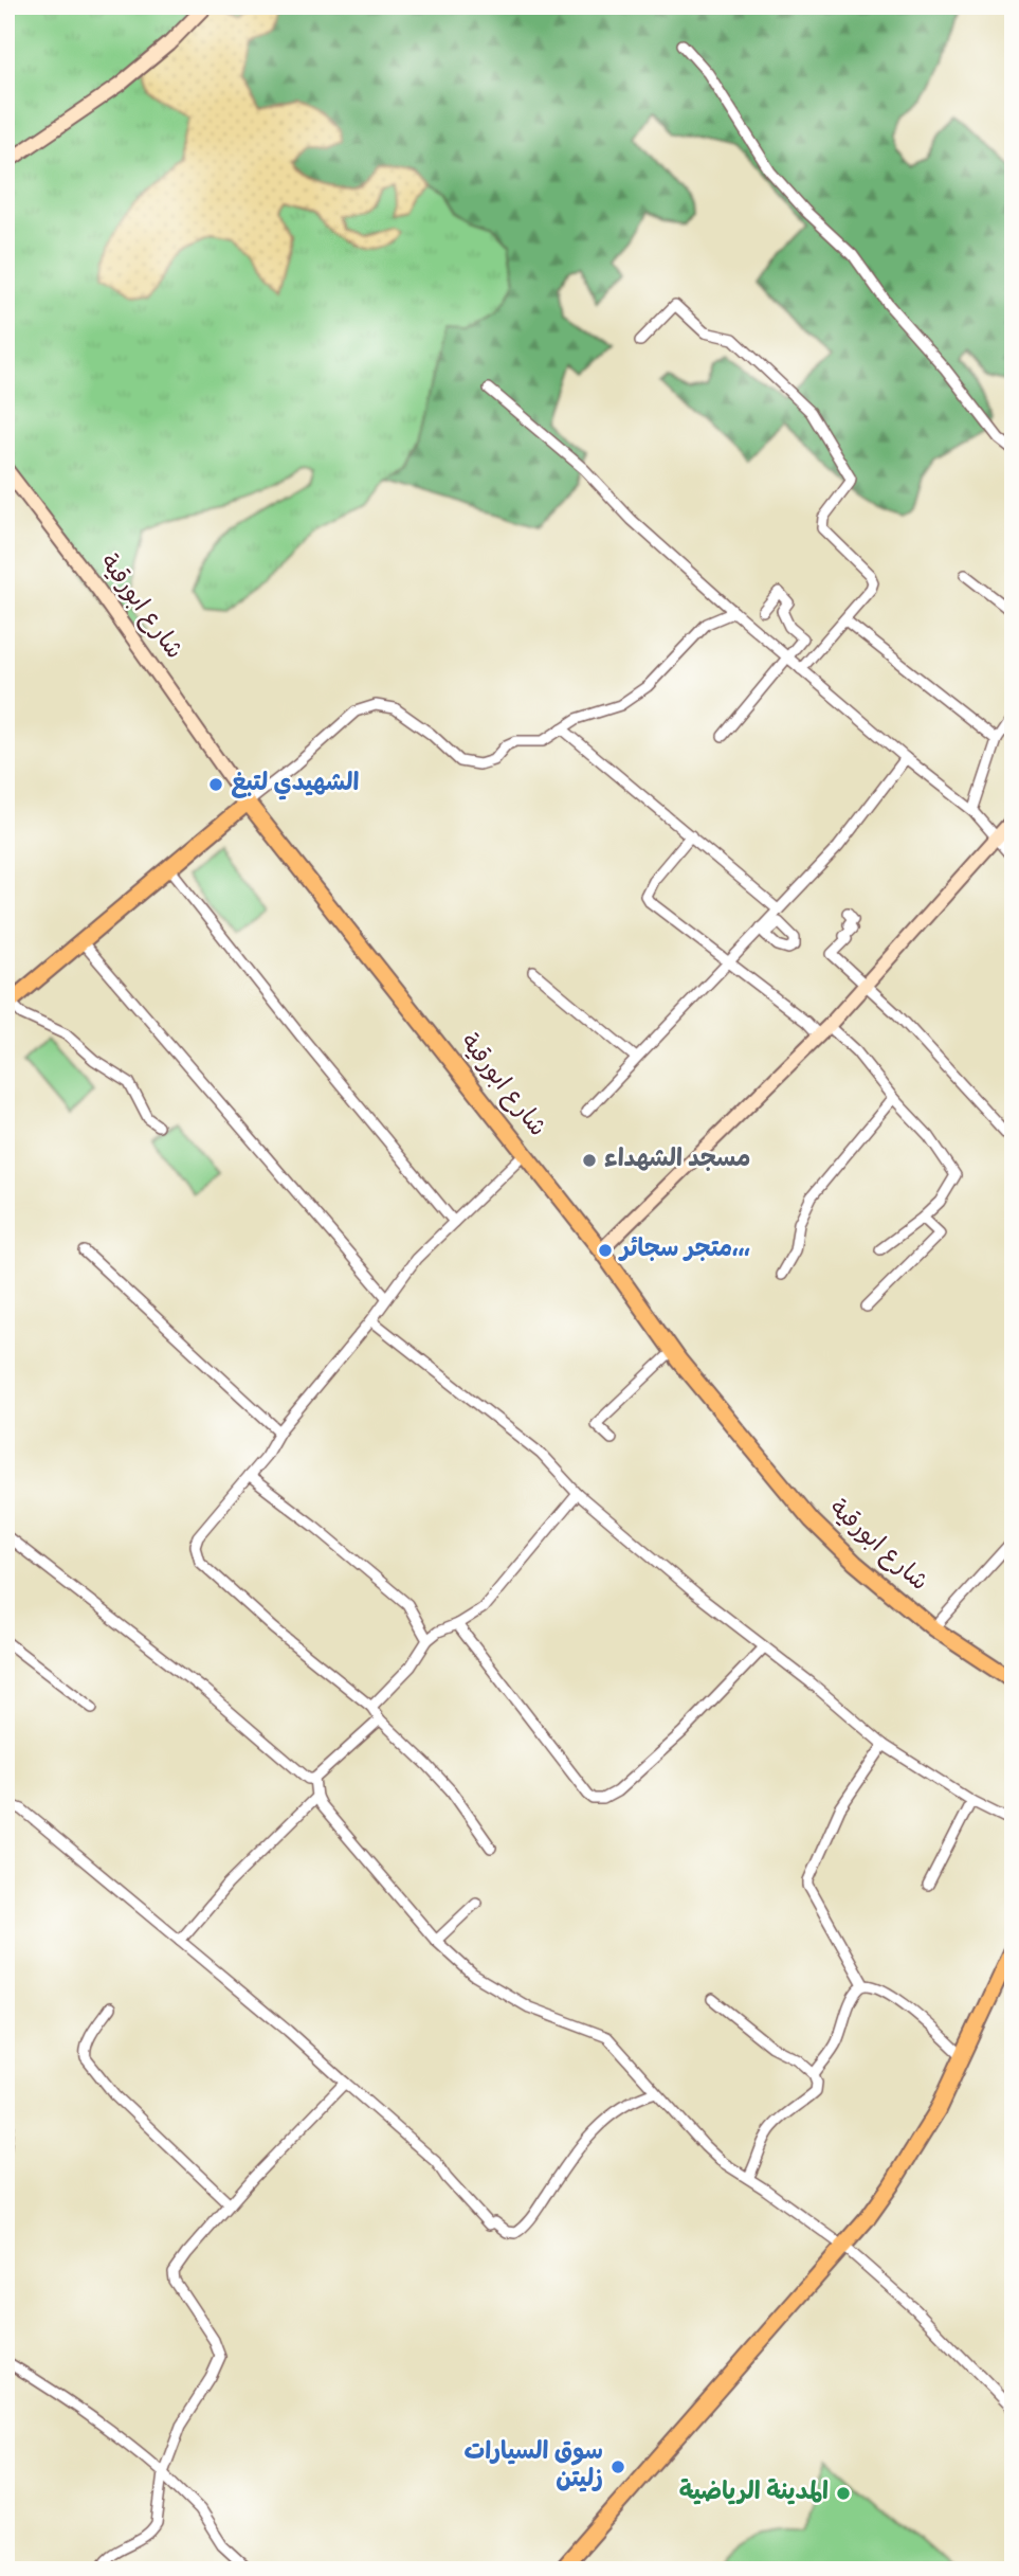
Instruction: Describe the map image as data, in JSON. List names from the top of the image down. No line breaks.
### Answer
{"streets":{"main road":["شارع ابورقية"]},"places":["الشهيدي لتبغ","مسجد الشهداء","متجر سجائر،،،","سوق السيارات زليتن","المدينة الرياضية"]}
